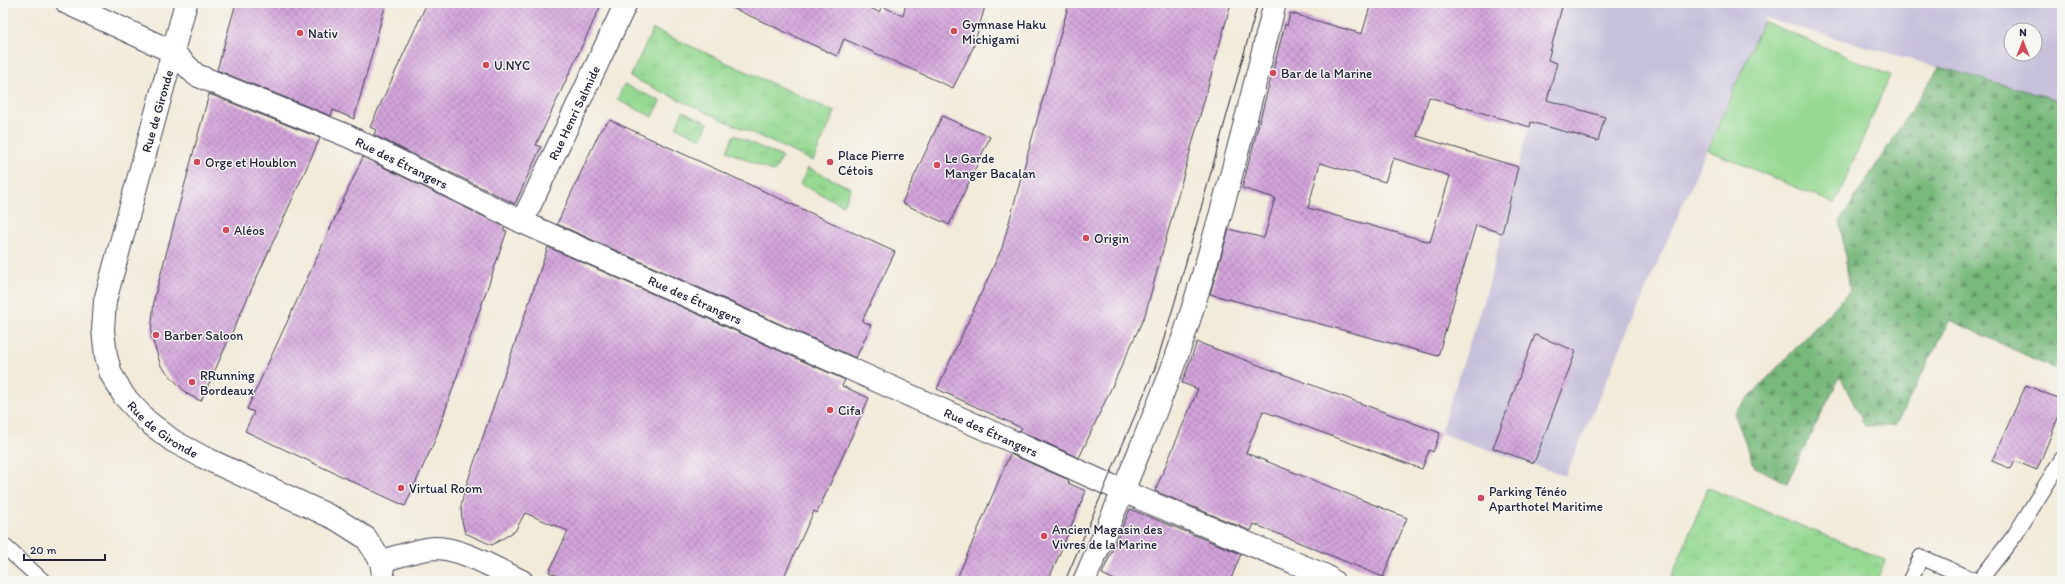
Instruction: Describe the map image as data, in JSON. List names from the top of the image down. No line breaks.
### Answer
{"streets":{"street":["Rue de Gironde","Rue Henri Salmide","Rue des Étrangers"]},"crossings":[["Rue de Gironde","Rue des Étrangers"],["Rue Henri Salmide","Rue des Étrangers"]],"places":["Gymnase Haku Michigami","Nativ","U.NYC","Bar de la Marine","Orge et Houblon","Place Pierre Cétois","Le Garde Manger Bacalan","Aléos","Origin","Barber Saloon","RRunning Bordeaux","Cifa","Virtual Room","Parking Ténéo Aparthotel Maritime","Ancien Magasin des Vivres de la Marine"],"scale_bar":"20 m","north":"top"}
